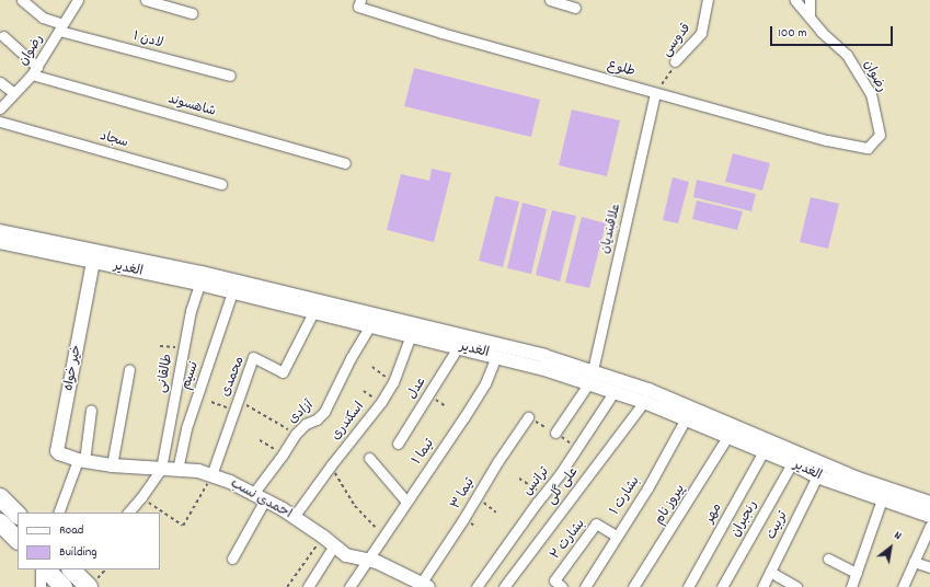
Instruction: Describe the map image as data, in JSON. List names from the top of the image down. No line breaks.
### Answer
{"streets":{"main road":["الغدیر","خیر خواه","احمدی نسب"],"street":["لادن ۱","قدوسی","رضوان","طلوع","شاهسوند","سجاد","علاقبندیان","طالقانی","نسیم","محمدی","عدل","آزادی","اسکندری","تیما ۱","ترانس","علی گلی","تیما ۳","بشارت ۱","پیروز نام","مهر","رنجبران","تربیت","بشارت ۲"]},"crossings":[["لادن ۱","رضوان"],["قدوسی","طلوع"],["قدوسی","علاقبندیان"],["رضوان","طلوع"],["رضوان","شاهسوند"],["طلوع","علاقبندیان"],["علاقبندیان","الغدیر"],["الغدیر","خیر خواه"],["الغدیر","طالقانی"],["الغدیر","نسیم"],["الغدیر","محمدی"],["الغدیر","عدل"],["الغدیر","آزادی"],["الغدیر","اسکندری"],["الغدیر","تیما ۱"],["الغدیر","ترانس"],["الغدیر","علی گلی"],["الغدیر","بشارت ۱"],["الغدیر","پیروز نام"],["الغدیر","مهر"],["الغدیر","رنجبران"],["الغدیر","تربیت"],["خیر خواه","احمدی نسب"],["طالقانی","احمدی نسب"],["نسیم","احمدی نسب"],["محمدی","احمدی نسب"],["آزادی","احمدی نسب"],["اسکندری","احمدی نسب"],["تیما ۱","احمدی نسب"],["تیما ۳","احمدی نسب"],["بشارت ۱","بشارت ۲"]],"legend":["Road","Building"],"scale_bar":"100 m","north":"top right"}
